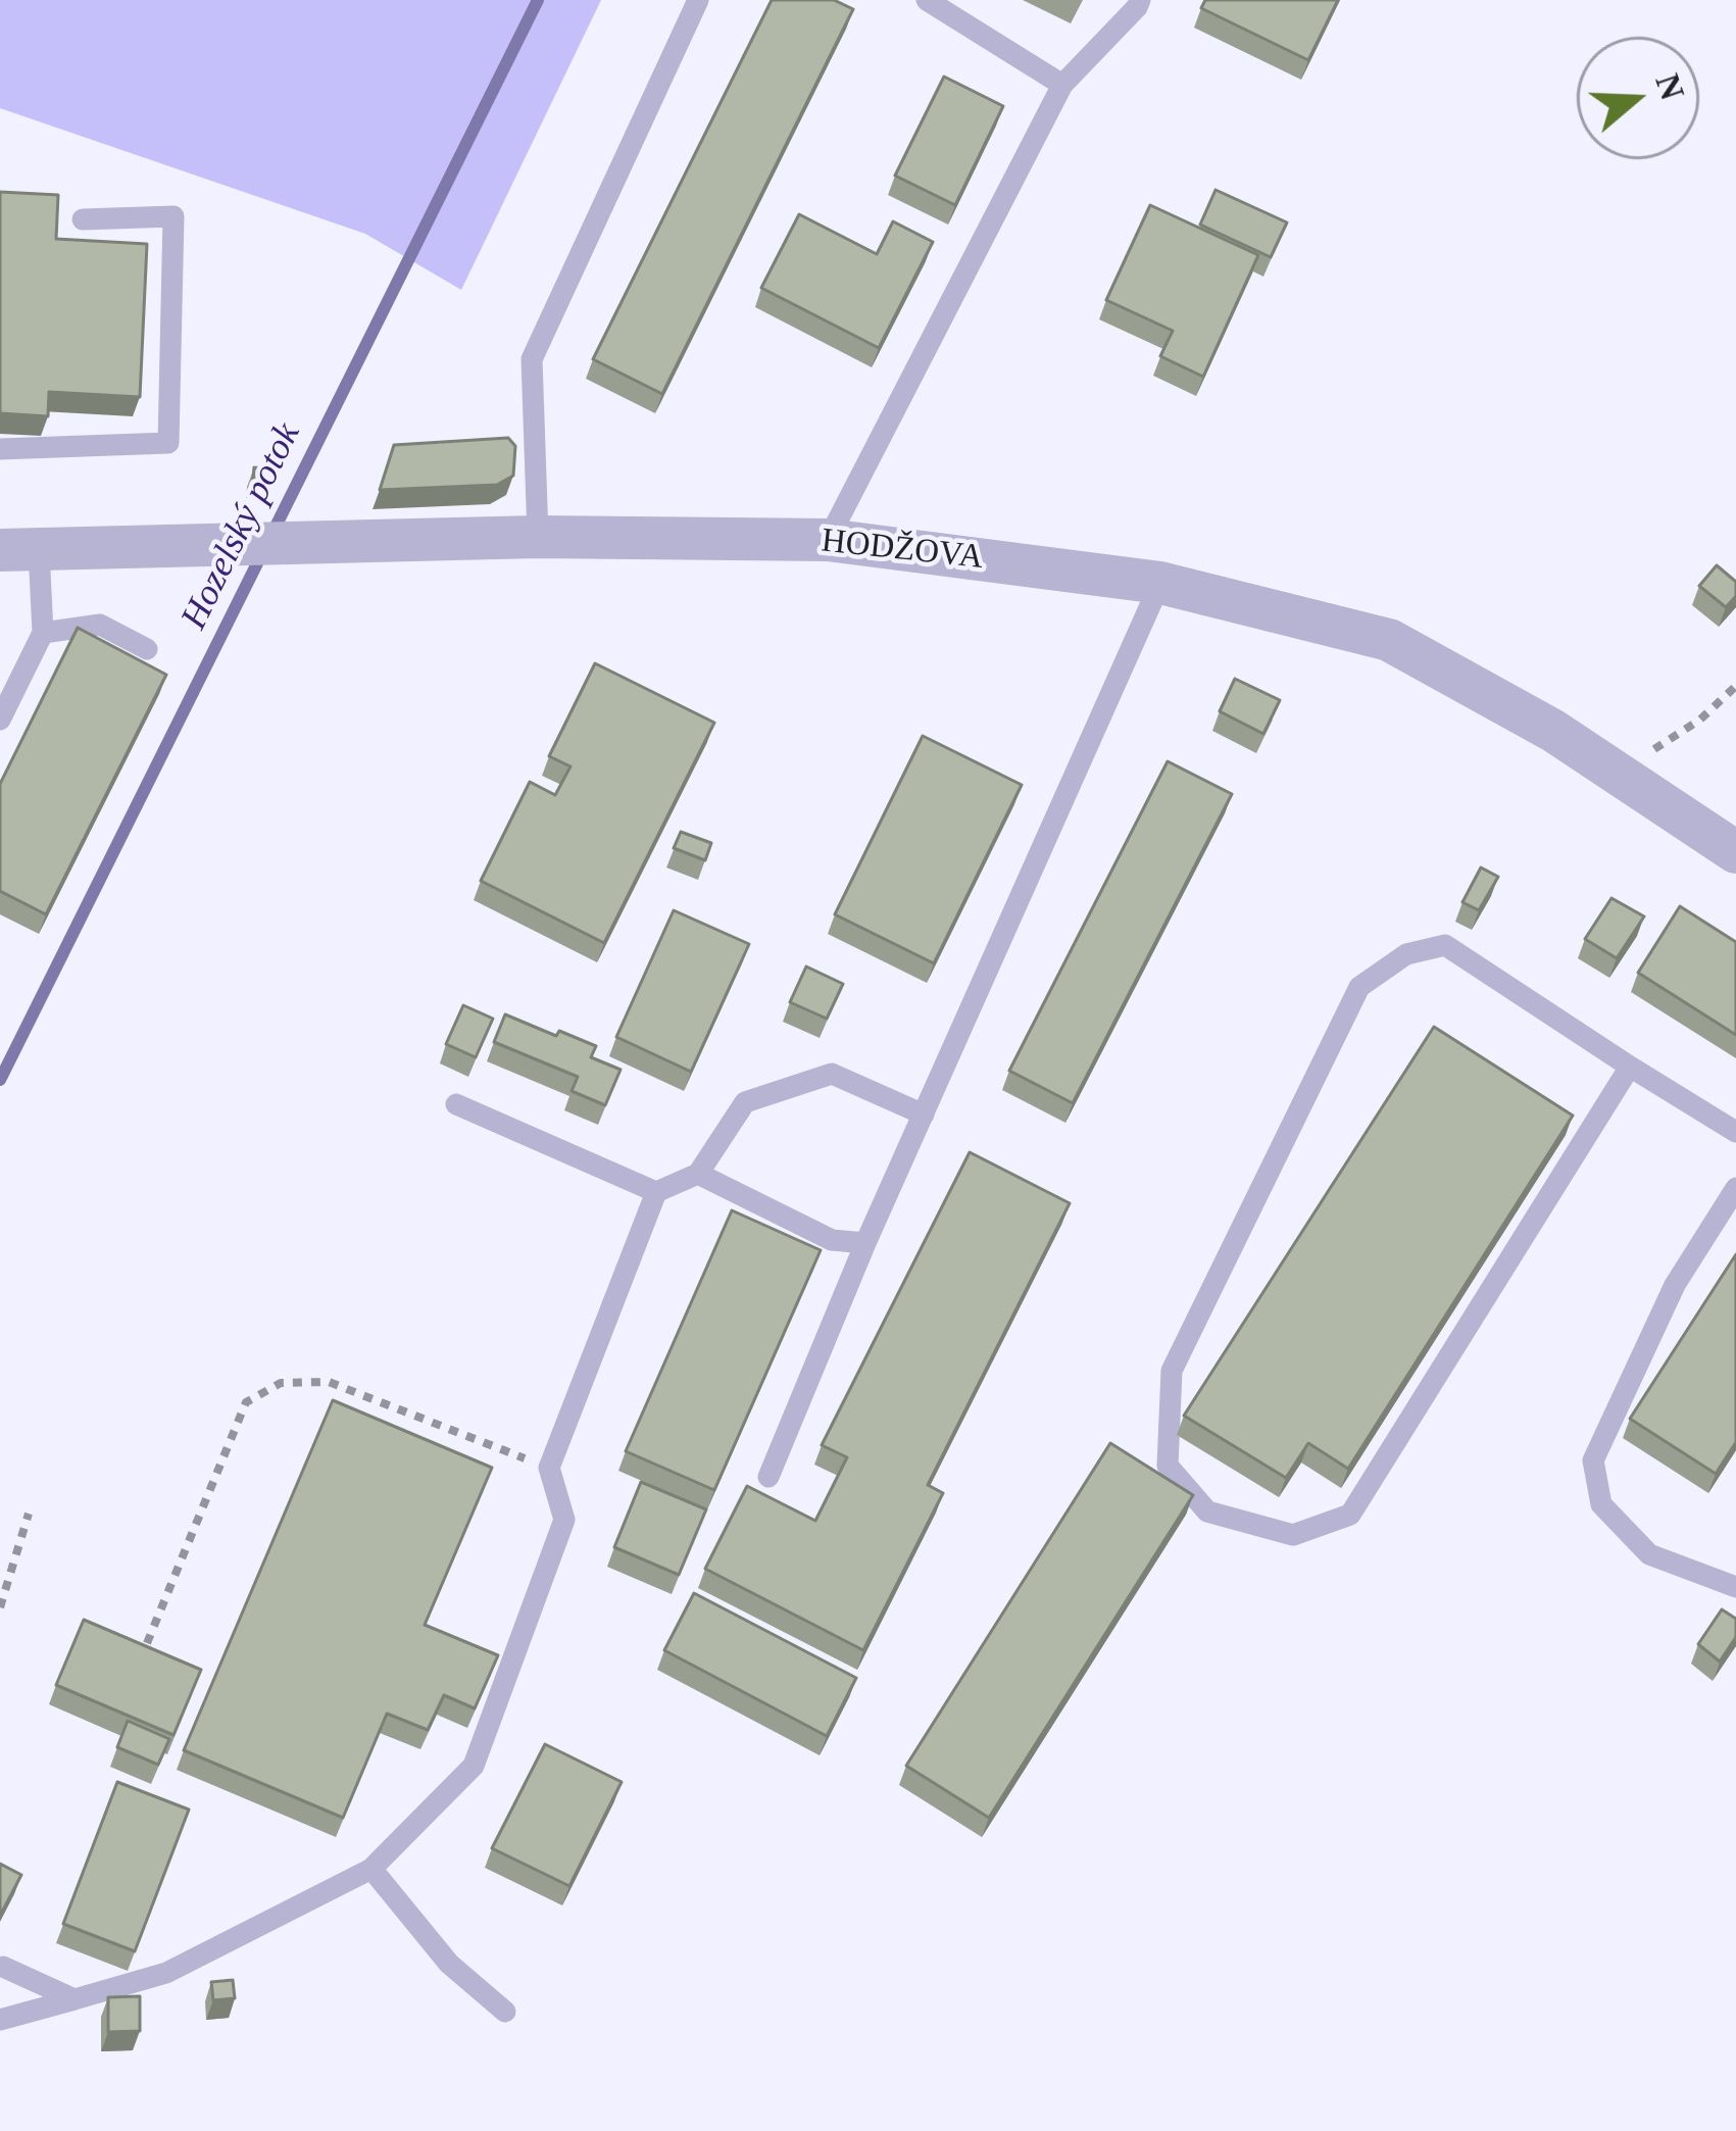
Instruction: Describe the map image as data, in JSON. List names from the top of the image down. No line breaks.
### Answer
{"streets":{"street":["HODŽOVA"]},"water":["Hozelský potok"],"north":"right"}
